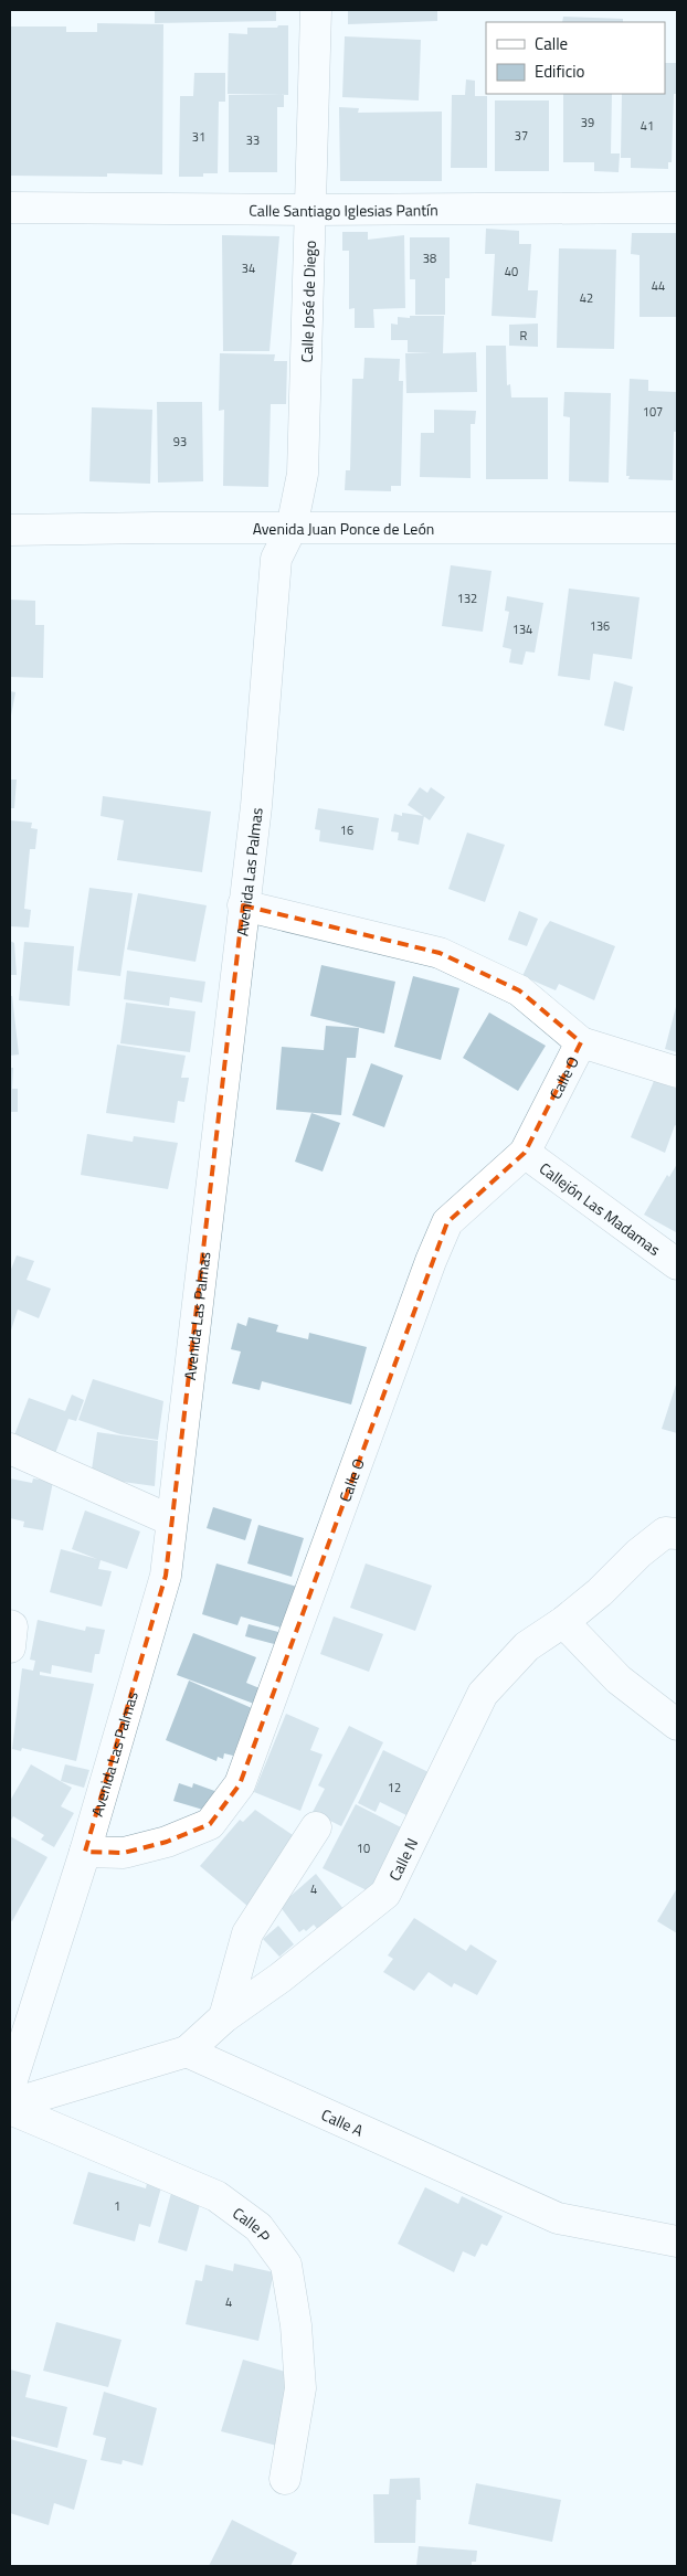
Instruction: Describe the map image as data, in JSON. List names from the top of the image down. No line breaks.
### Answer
{"streets":{"street":["Calle Santiago Iglesias Pantín","Calle José de Diego","Avenida Juan Ponce de León","Avenida Las Palmas","Calle O","Callejón Las Madamas","Calle N","Calle A","Calle P"]},"crossings":[["Calle Santiago Iglesias Pantín","Calle José de Diego"],["Calle José de Diego","Avenida Juan Ponce de León"],["Calle José de Diego","Avenida Las Palmas"],["Avenida Juan Ponce de León","Avenida Las Palmas"],["Avenida Las Palmas","Calle O"],["Calle O","Callejón Las Madamas"],["Calle N","Calle A"]],"house_numbers":["39","41","37","31","33","38","34","40","44","42","R","107","93","132","136","134","16","12","10","4","1","4"],"legend":["Calle","Edificio"]}
